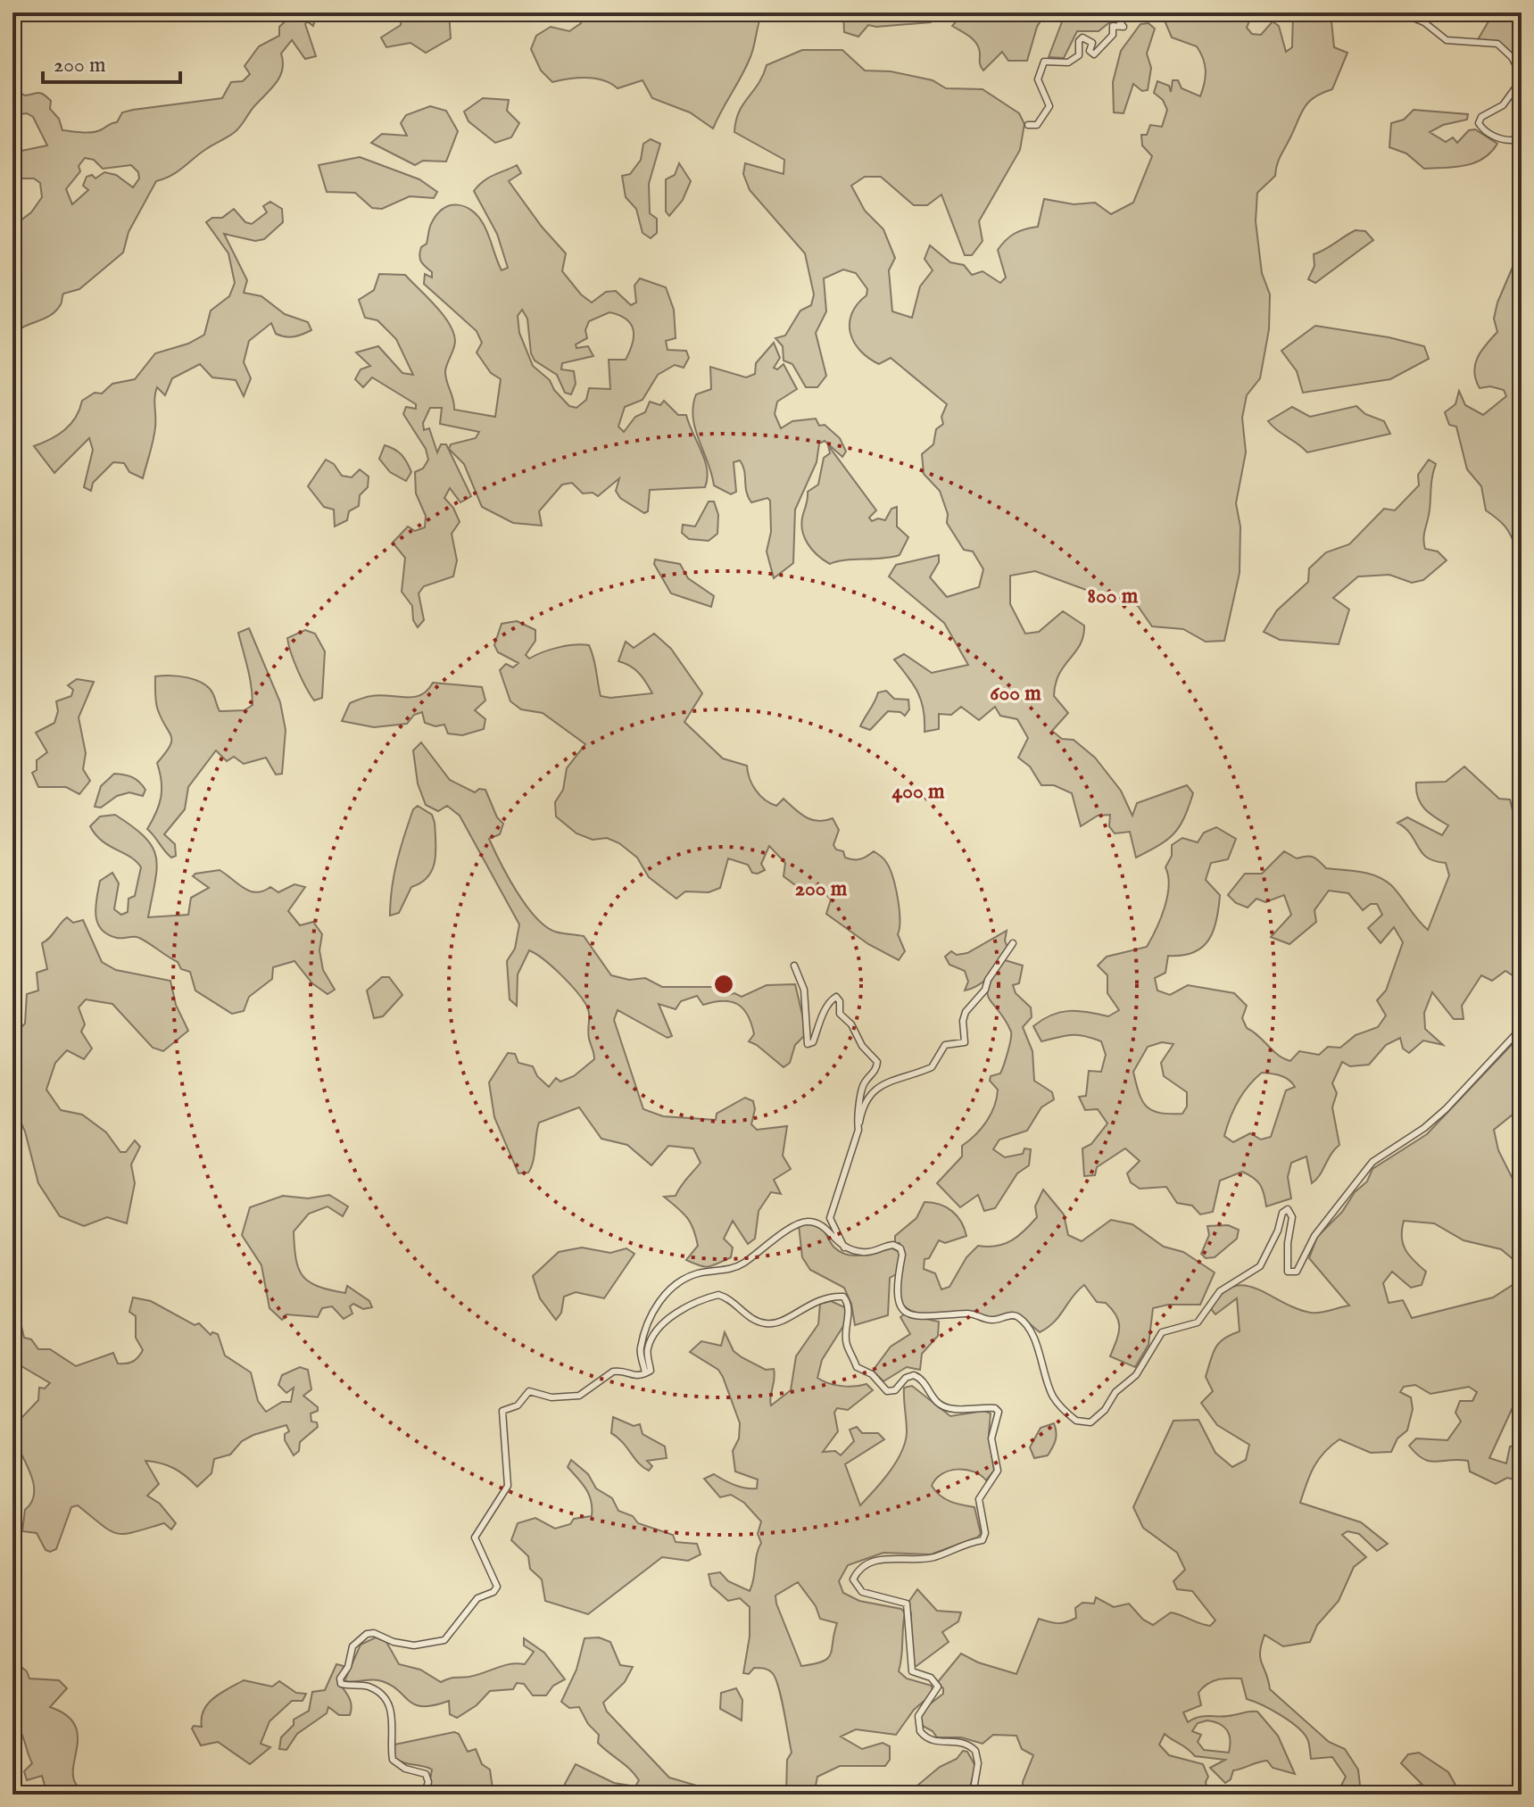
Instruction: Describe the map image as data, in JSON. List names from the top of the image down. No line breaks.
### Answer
{"scale_bar":"200 m","rings":["800 m","600 m","400 m","200 m"]}
